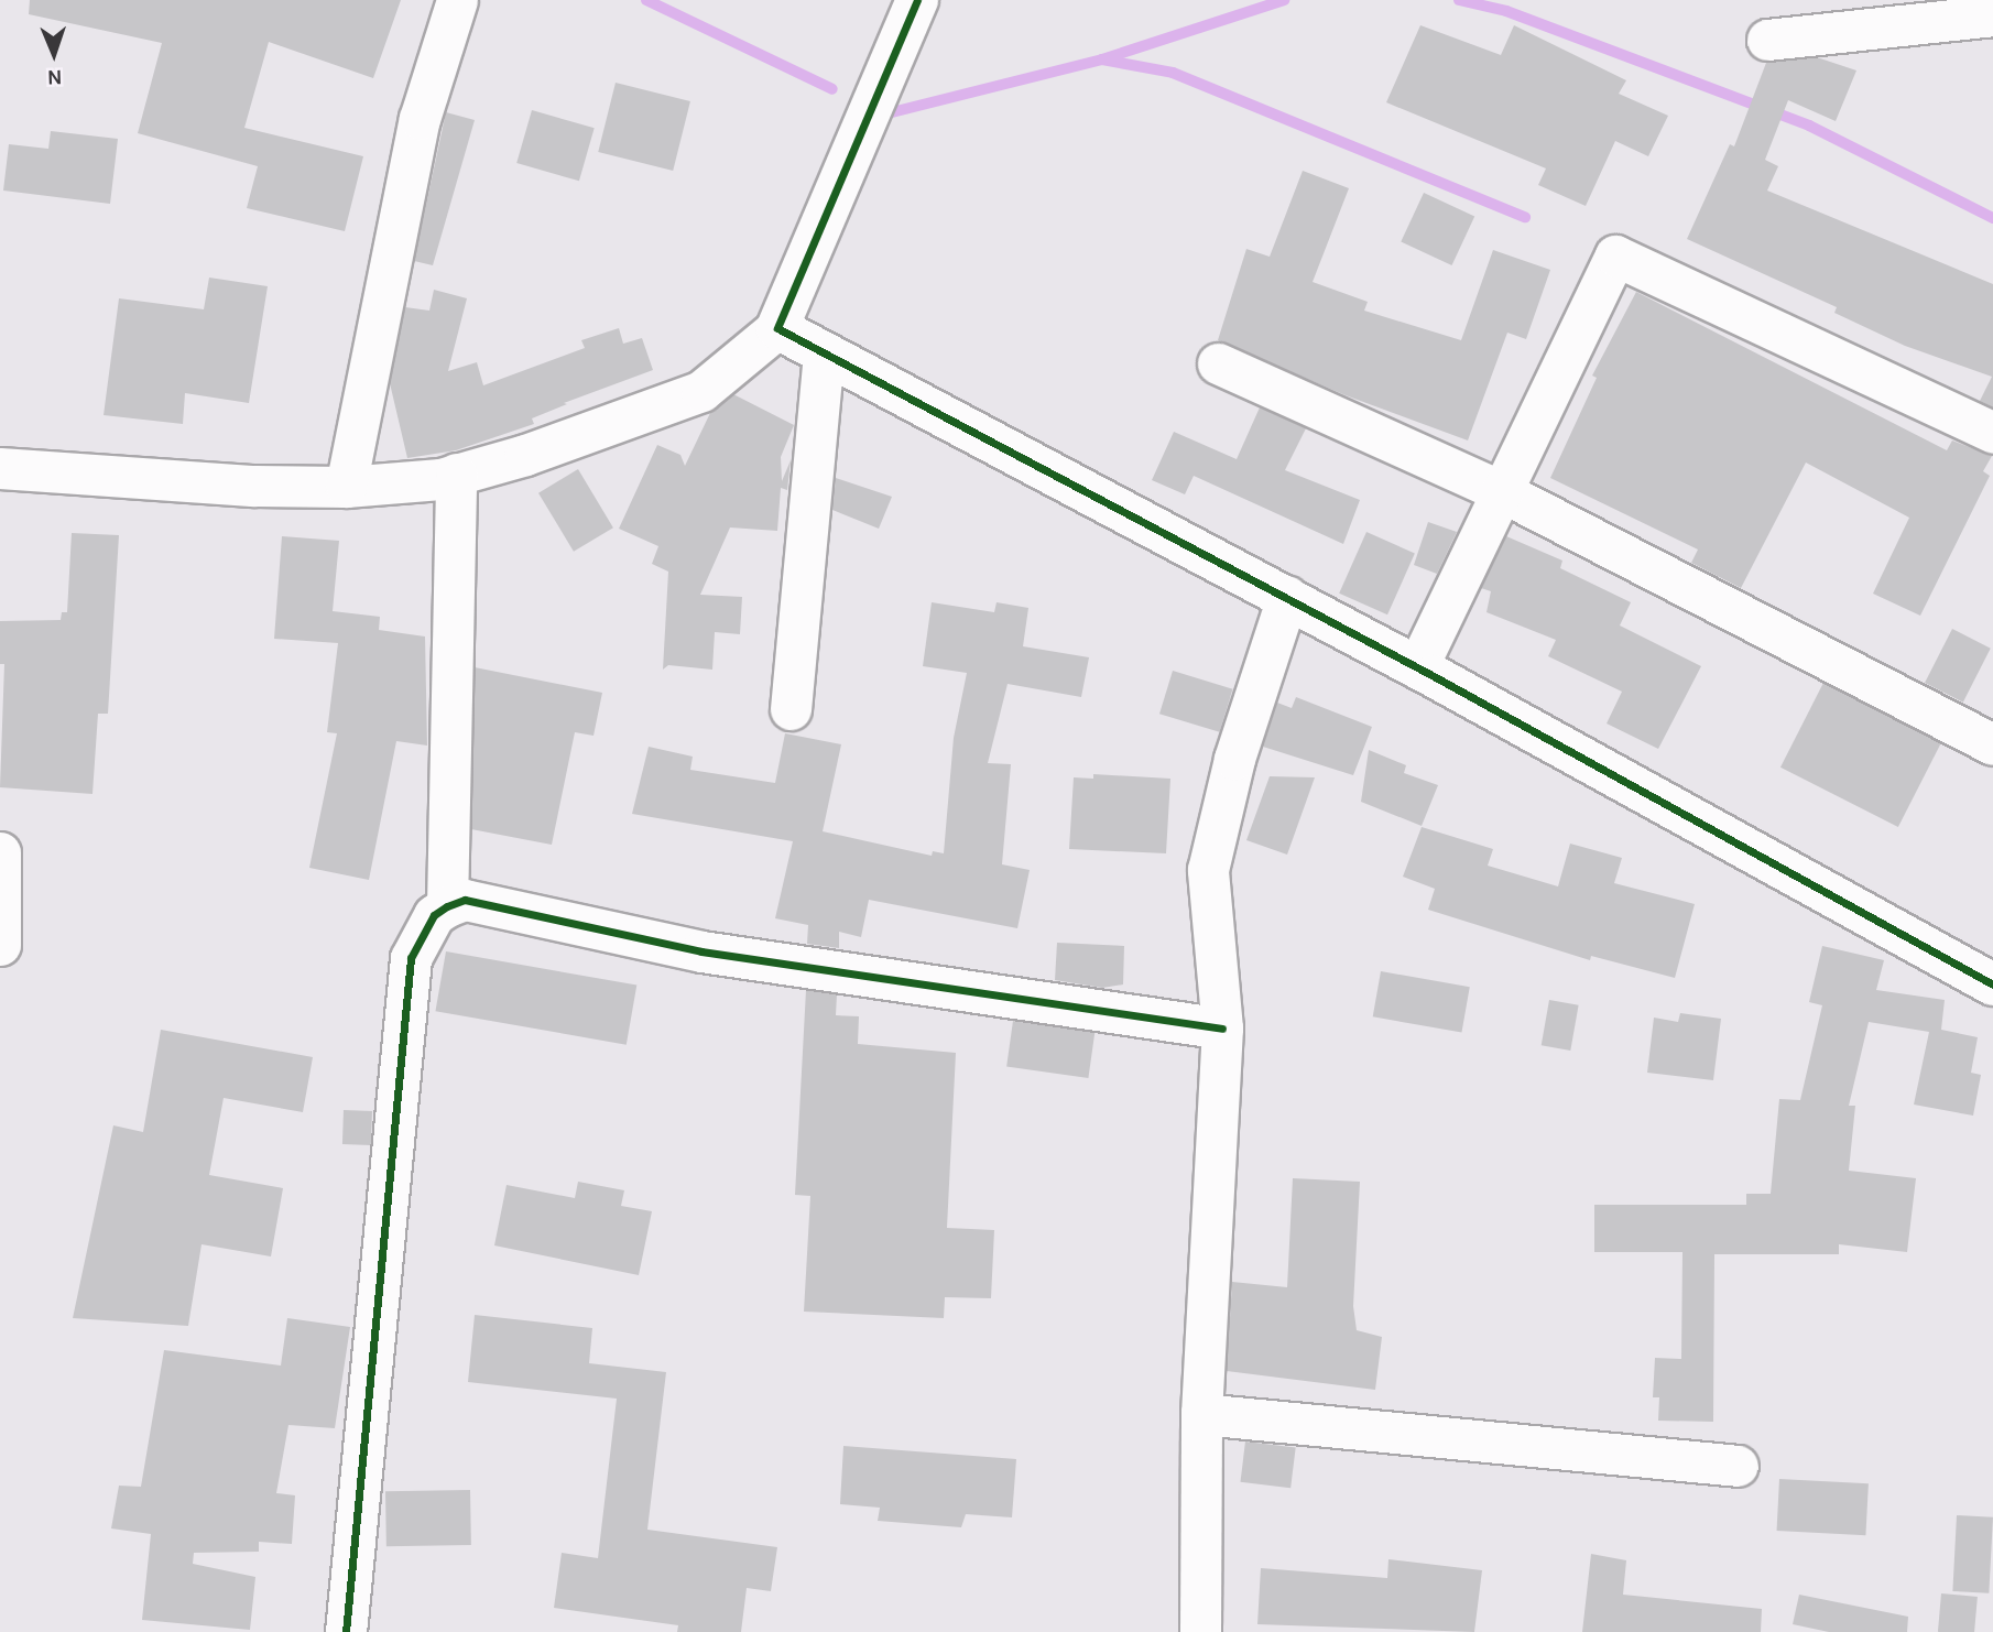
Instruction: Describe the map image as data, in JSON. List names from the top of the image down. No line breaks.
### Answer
{"north":"bottom"}
